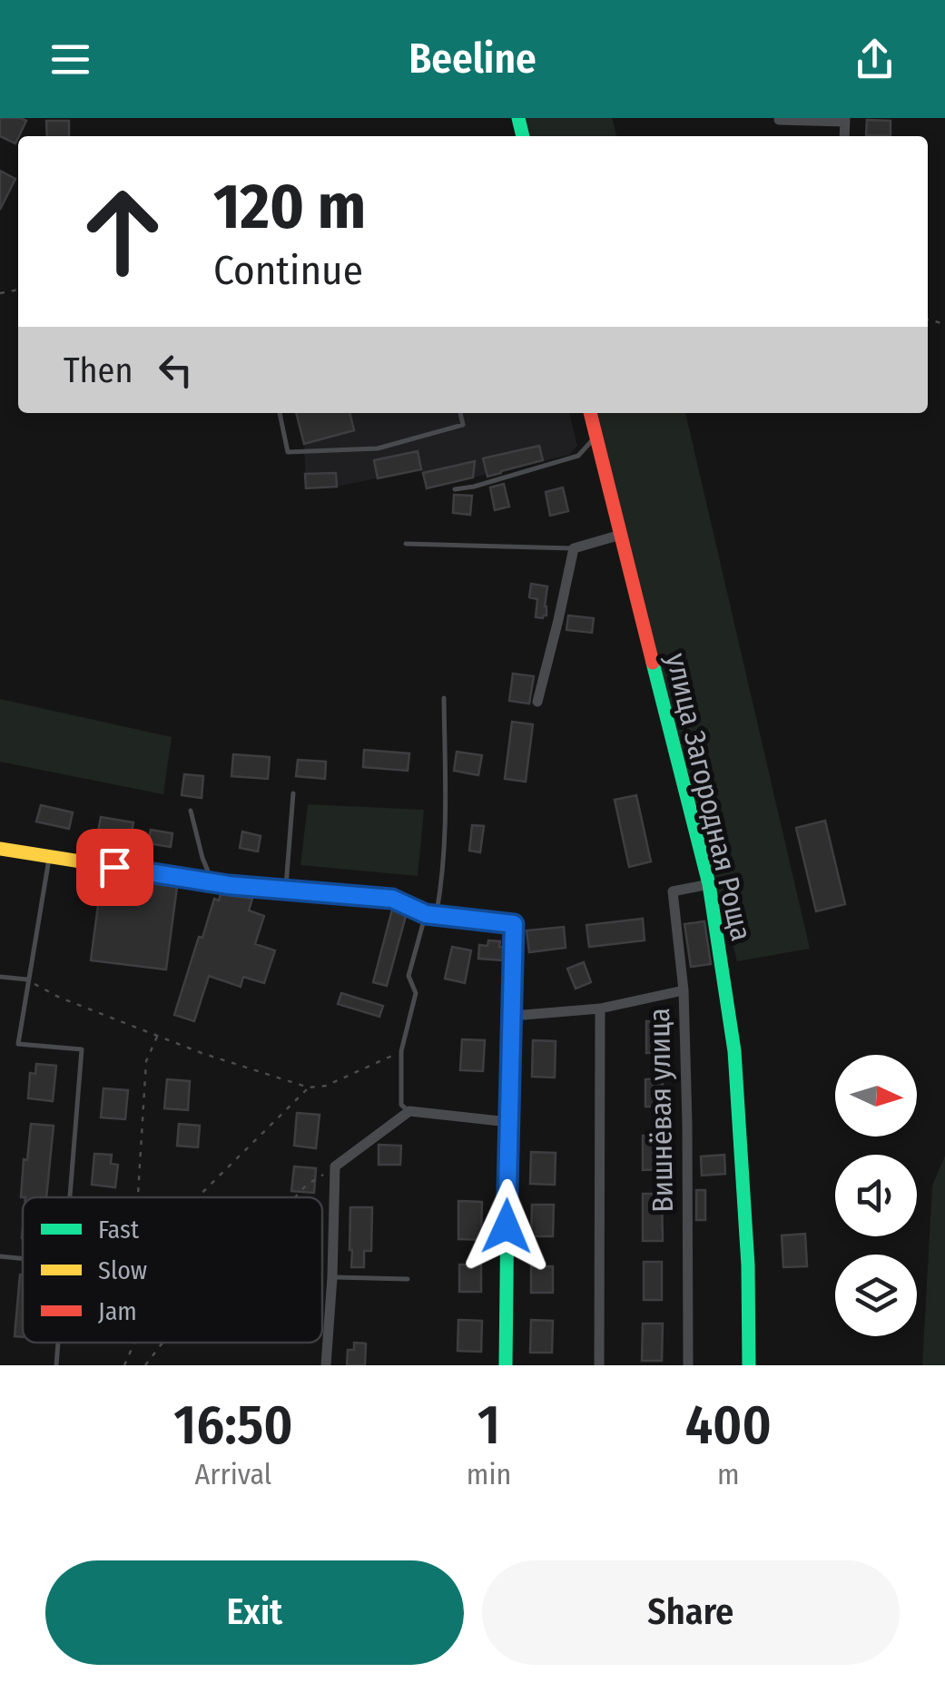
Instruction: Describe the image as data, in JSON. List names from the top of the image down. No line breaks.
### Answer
{"streets":{"street":["улица Загородная Роща","Вишнёвая улица"]},"crossings":[["улица Загородная Роща","Вишнёвая улица"]],"legend":["Fast","Slow","Jam"],"north":"right","page":{"header":"Beeline","turn":["120 m","Continue"],"then":"Then","eta":["16:50","Arrival","1","min","400","m"],"buttons":["Exit","Share"]}}
